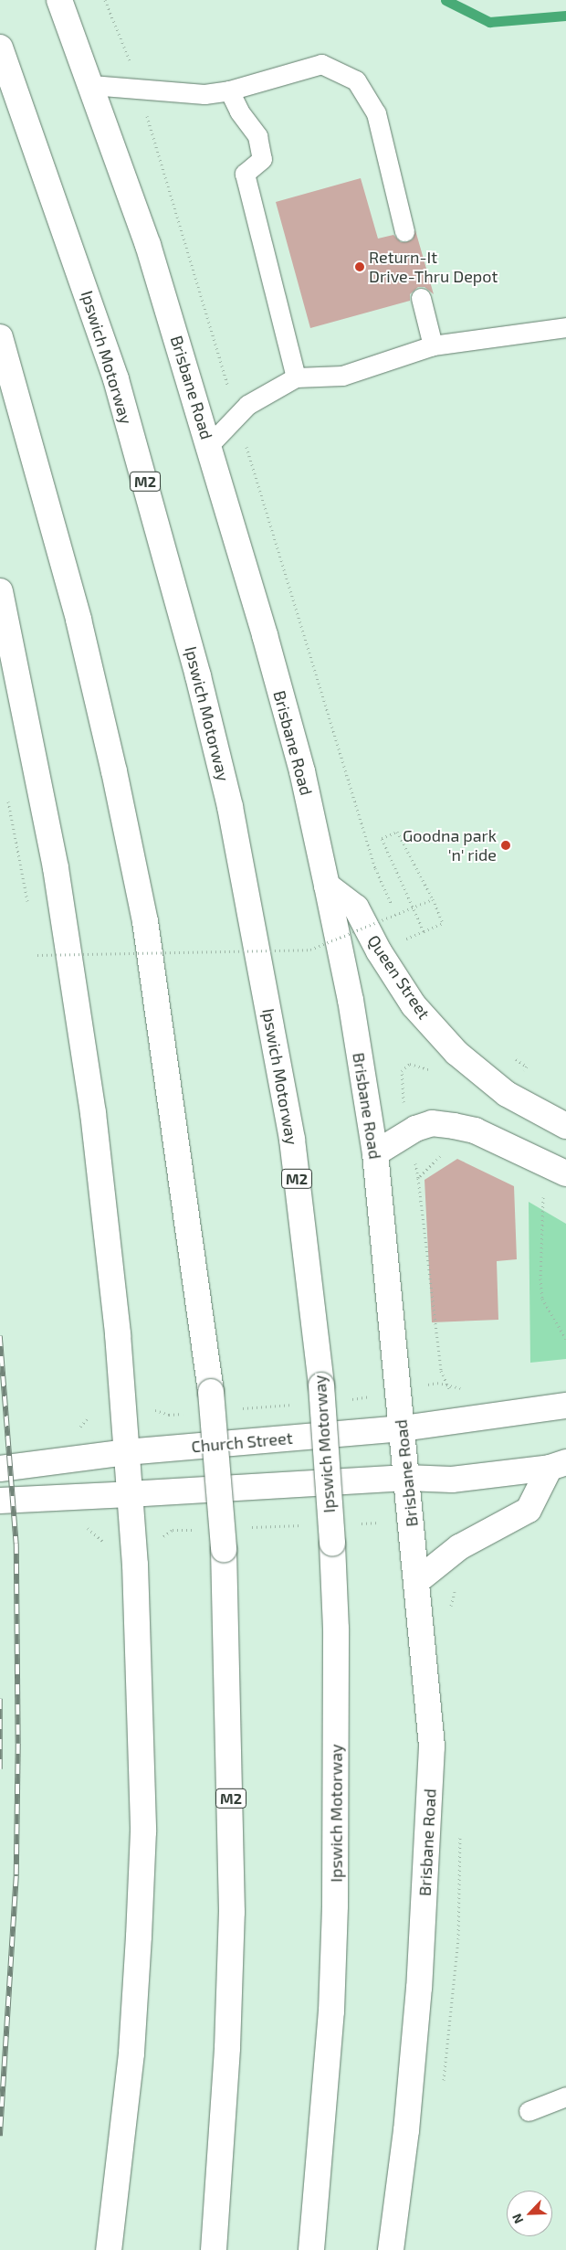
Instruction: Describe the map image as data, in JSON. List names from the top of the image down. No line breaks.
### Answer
{"streets":{"main road":["Ipswich Motorway","Brisbane Road","M2","Queen Street","Church Street"]},"crossings":[["Brisbane Road","Queen Street"],["Brisbane Road","Church Street"]],"places":["Return-It Drive-Thru Depot","Goodna park 'n' ride"],"north":"bottom left"}
